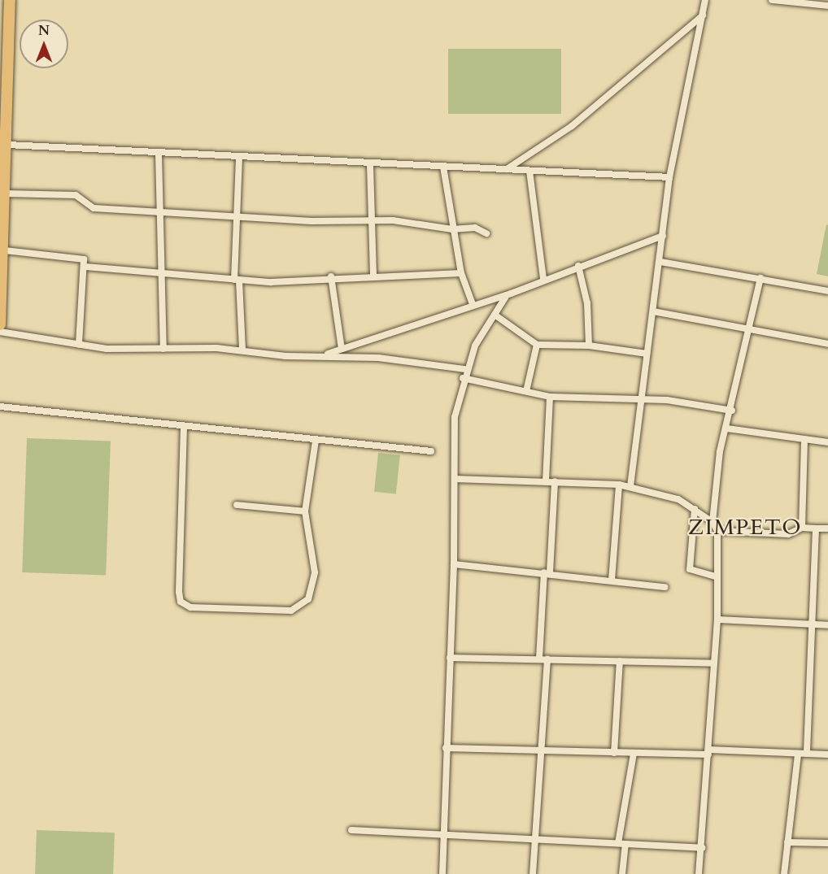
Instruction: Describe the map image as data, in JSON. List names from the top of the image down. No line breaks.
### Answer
{"districts":["ZIMPETO"],"north":"top"}
